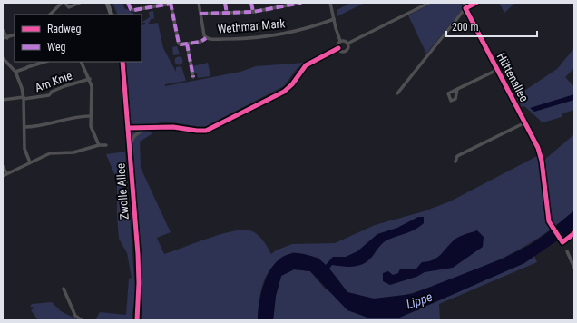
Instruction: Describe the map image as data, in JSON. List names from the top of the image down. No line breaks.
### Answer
{"streets":{"street":["Wethmar Mark","Hüttenallee","Am Knie","Zwolle Allee"]},"water":["Lippe"],"legend":["Radweg","Weg"],"scale_bar":"200 m"}
